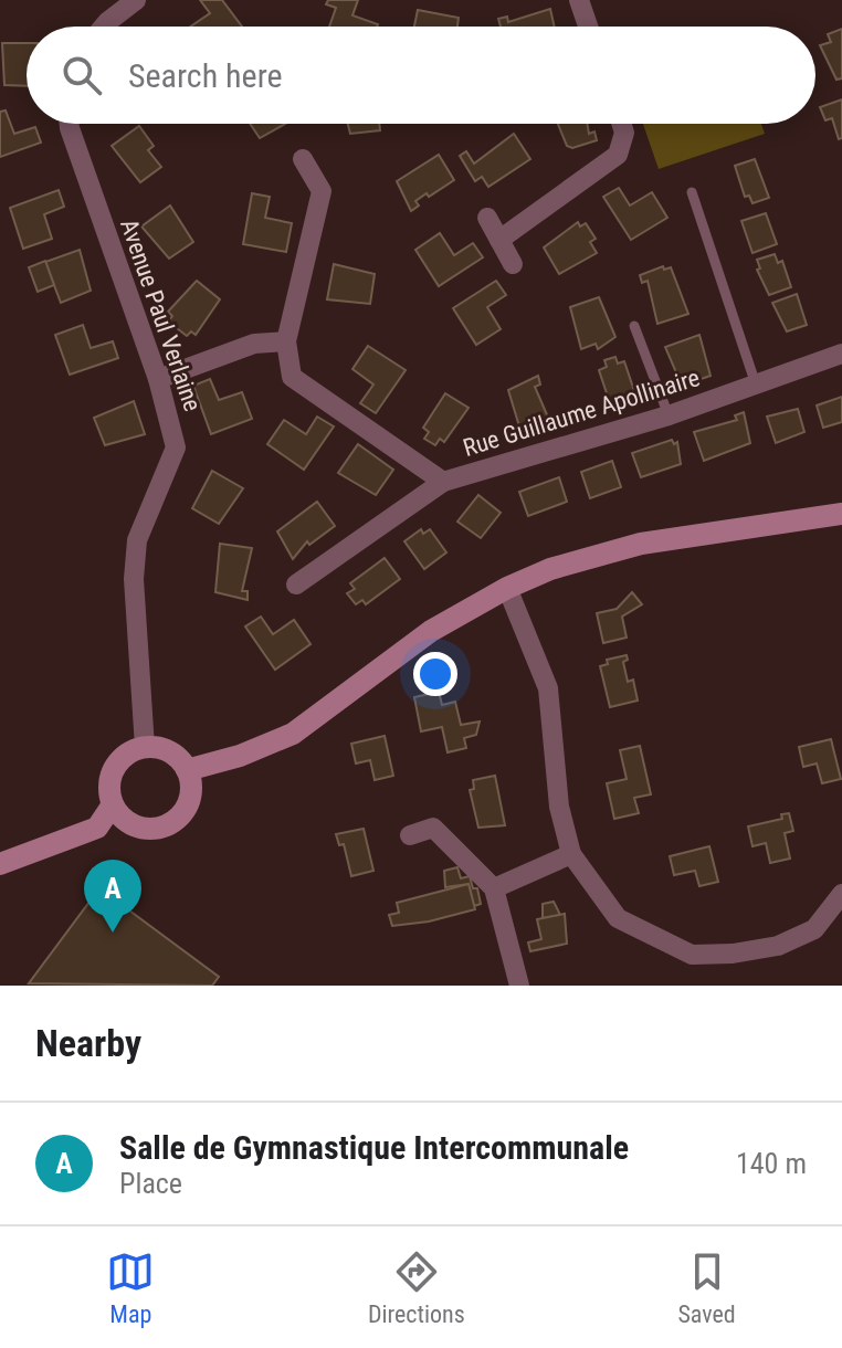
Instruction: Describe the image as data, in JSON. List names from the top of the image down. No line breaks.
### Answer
{"streets":{"street":["Avenue Paul Verlaine","Rue Guillaume Apollinaire"]},"page":{"search":"Search here","pins":"A","heading":"Nearby","list":[{"mark":"A","name":"Salle de Gymnastique Intercommunale","note":"Place","value":"140 m"}],"nav":["Map","Directions","Saved"]}}
